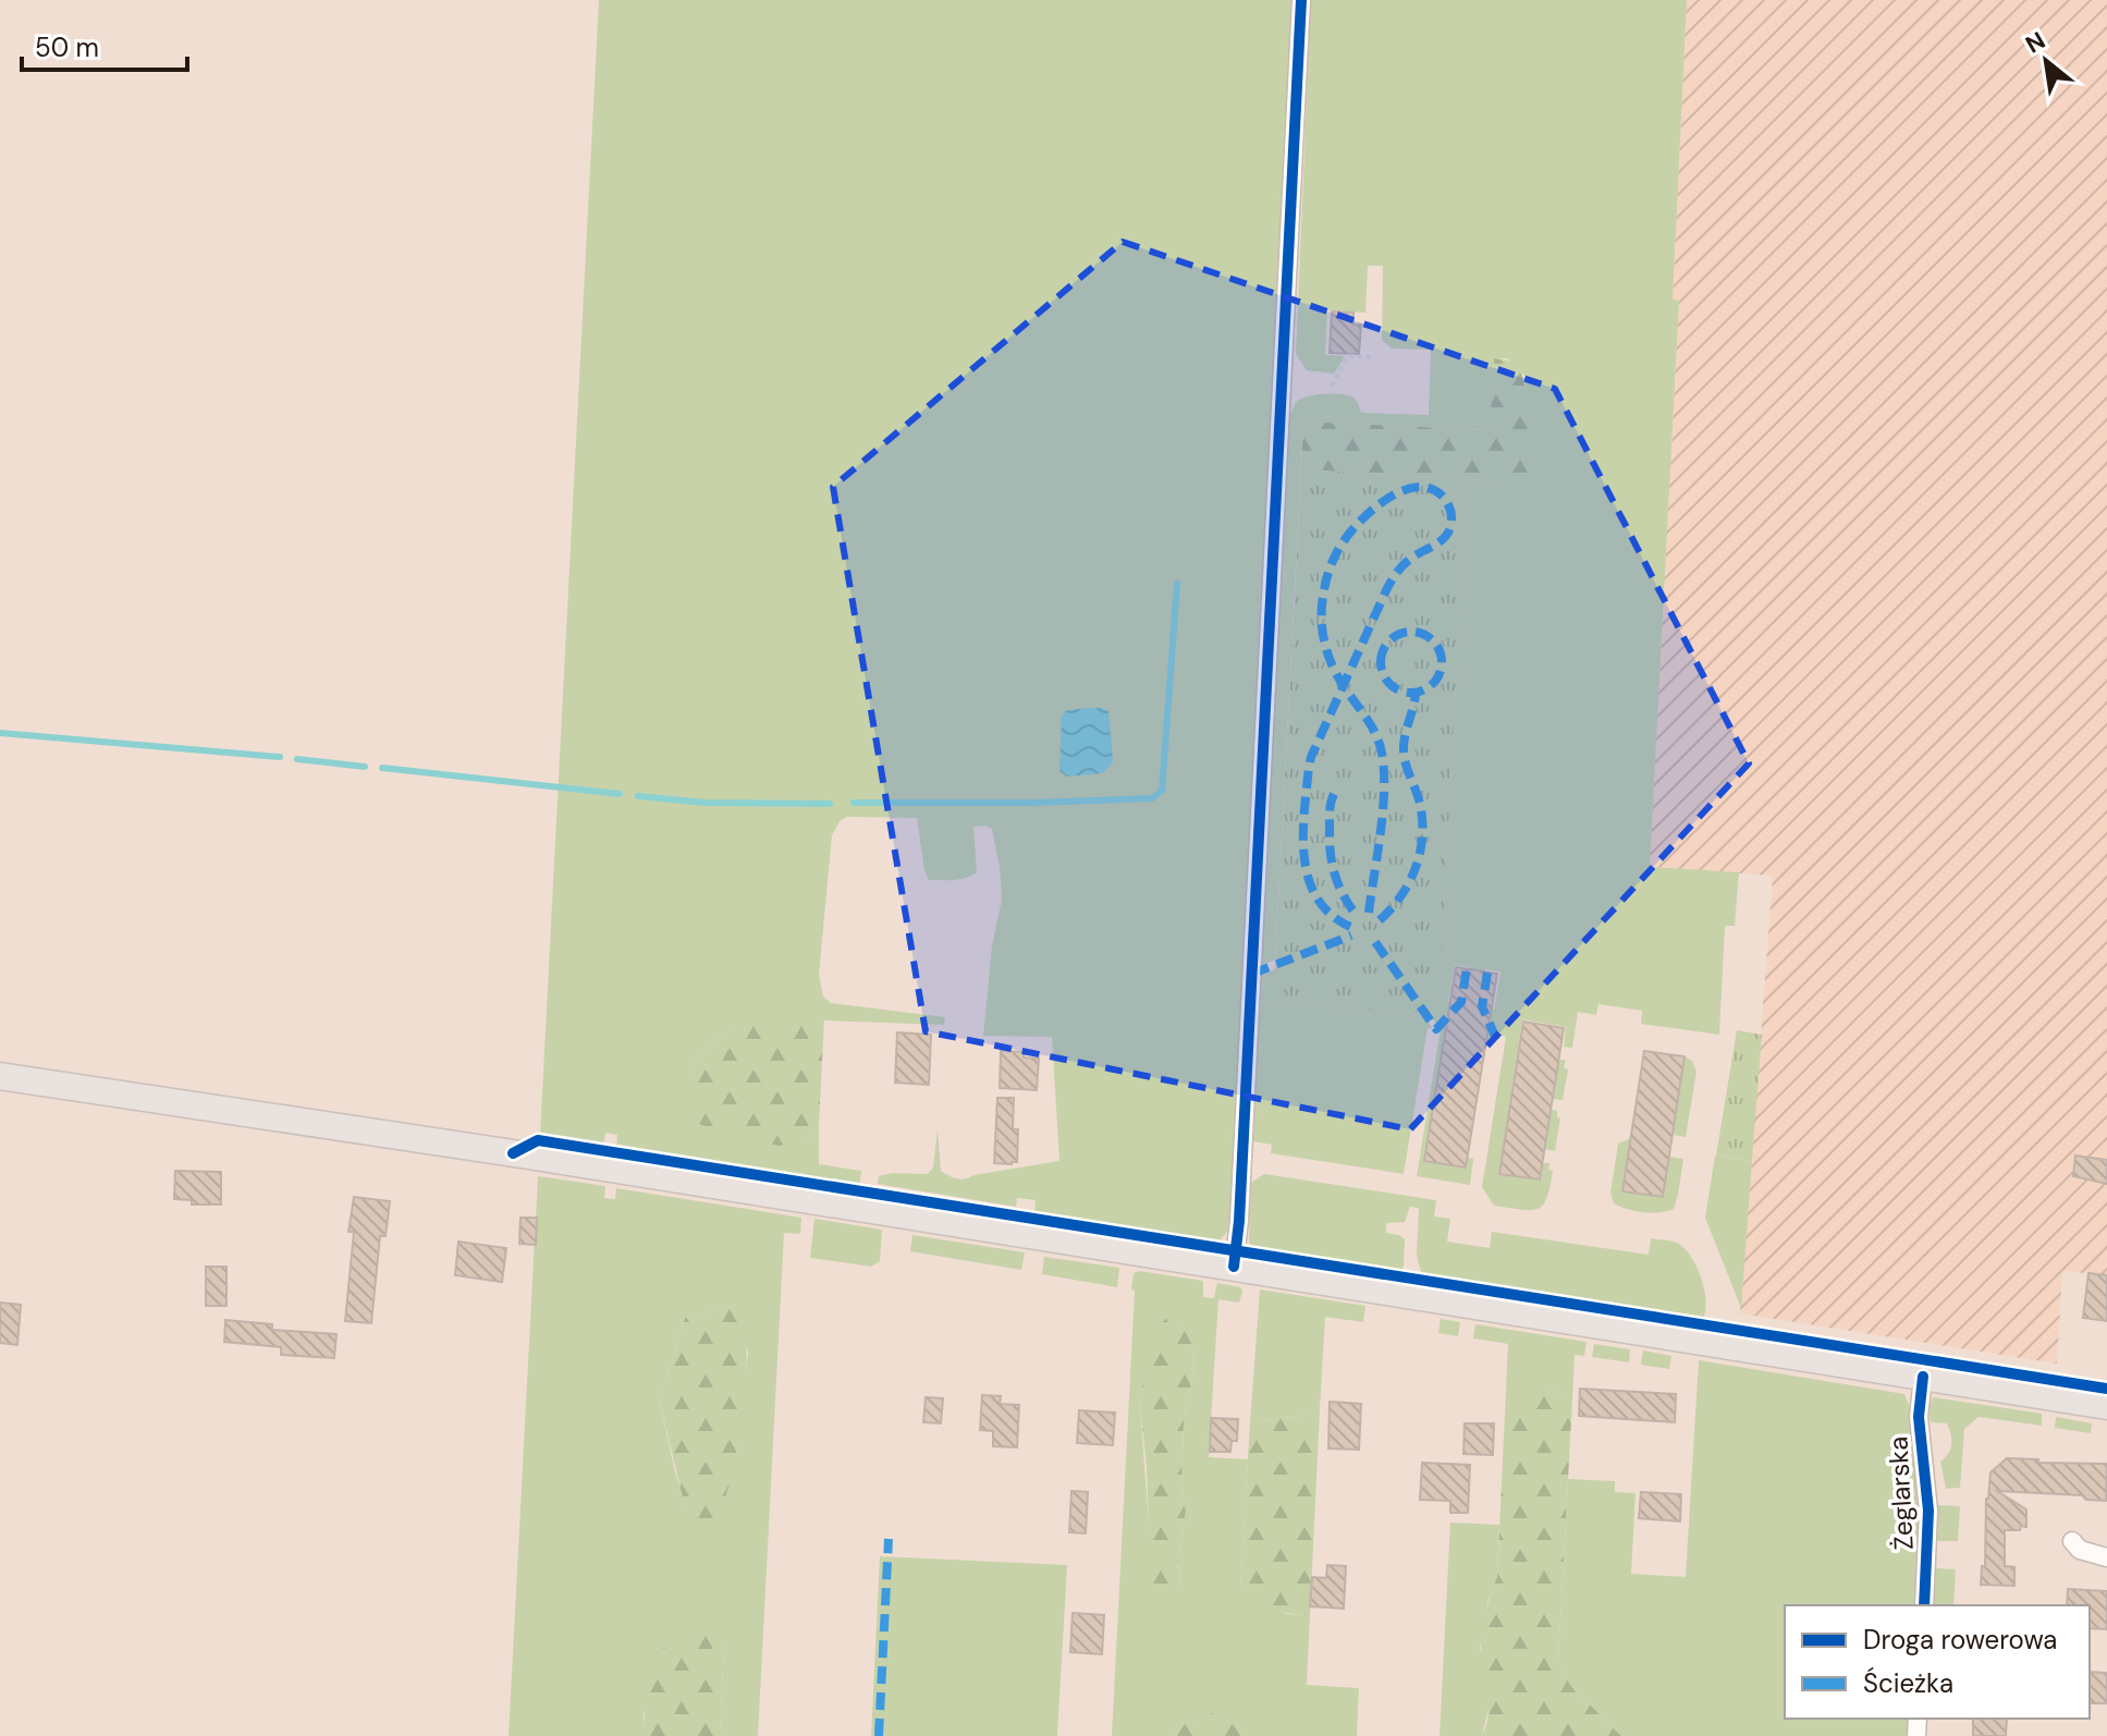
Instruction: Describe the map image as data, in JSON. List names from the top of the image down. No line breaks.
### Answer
{"streets":{"street":["Żeglarska"]},"legend":["Droga rowerowa","Ścieżka"],"scale_bar":"50 m","north":"top left"}
